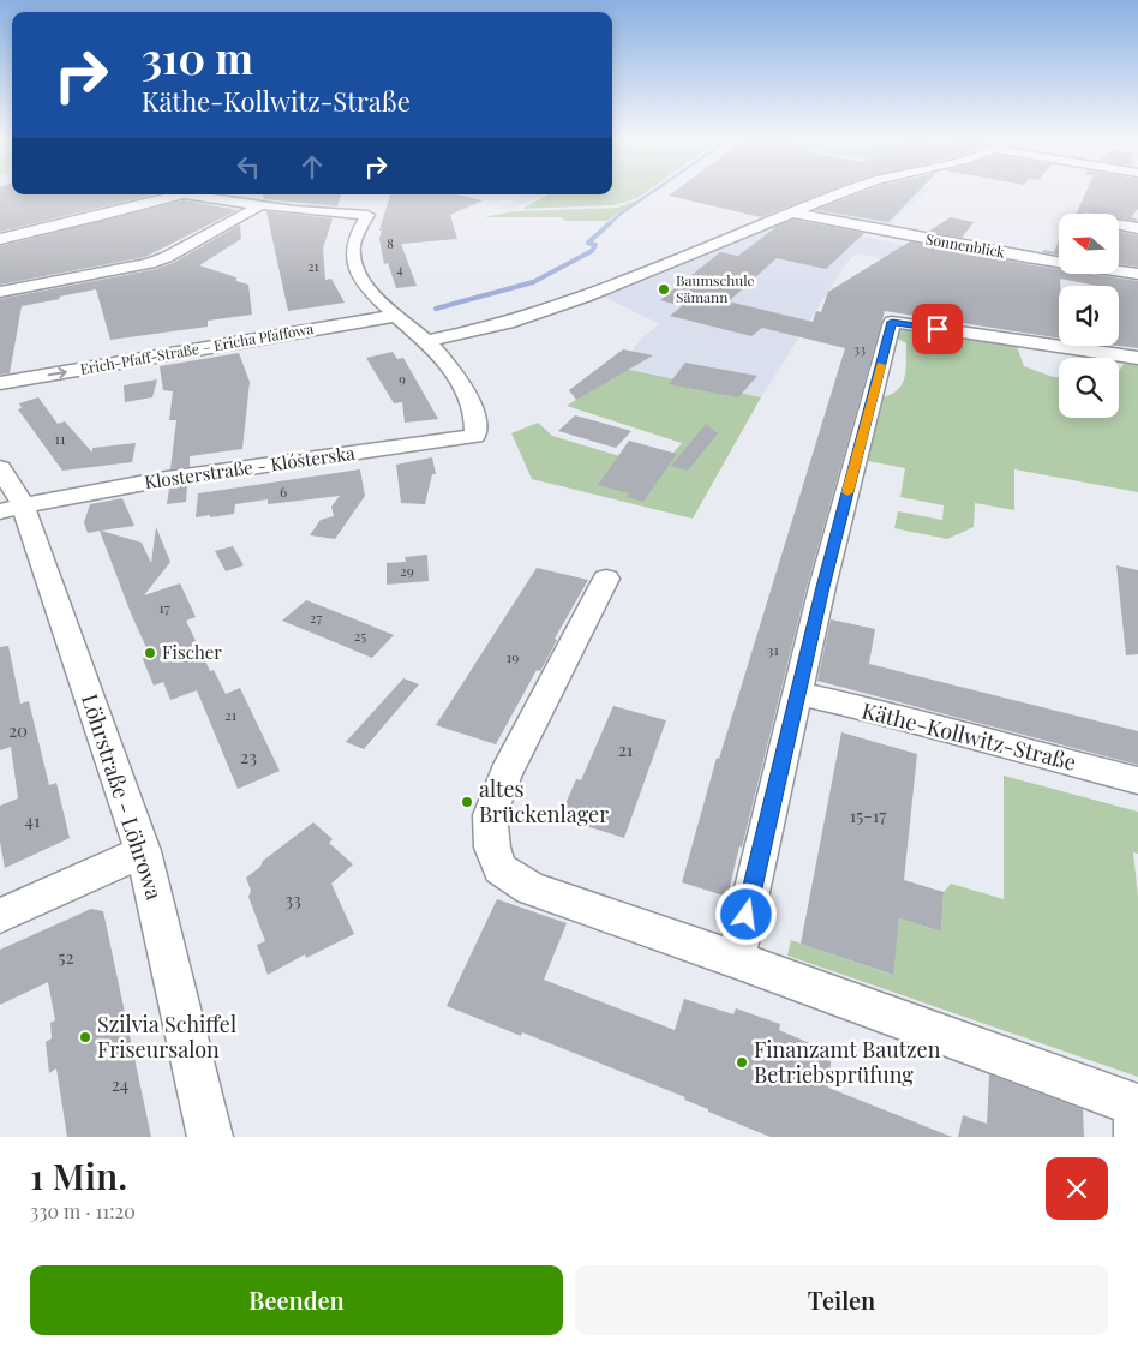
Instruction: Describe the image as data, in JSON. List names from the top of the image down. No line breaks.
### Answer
{"streets":{"street":["Sonnenblick","Erich-Pfaff-Straße – Ericha Pfaffowa","Klosterstraße - Klóšterska","Käthe-Kollwitz-Straße","Löhrstraße - Löhrowa"]},"crossings":[["Klosterstraße - Klóšterska","Löhrstraße - Löhrowa"]],"places":["Baumschule Sämann","Fischer","altes Brückenlager","Szilvia Schiffel Friseursalon","Finanzamt Bautzen Betriebsprüfung"],"house_numbers":["8","21","4","33","9","11","6","29","17","27","25","31","19","21","20","21","23","15-17","41","33","52","24"],"north":"left","page":{"turn":["310 m","Käthe-Kollwitz-Straße"],"heading":["1 Min.","330 m · 11:20"],"buttons":["Beenden","Teilen"]}}
